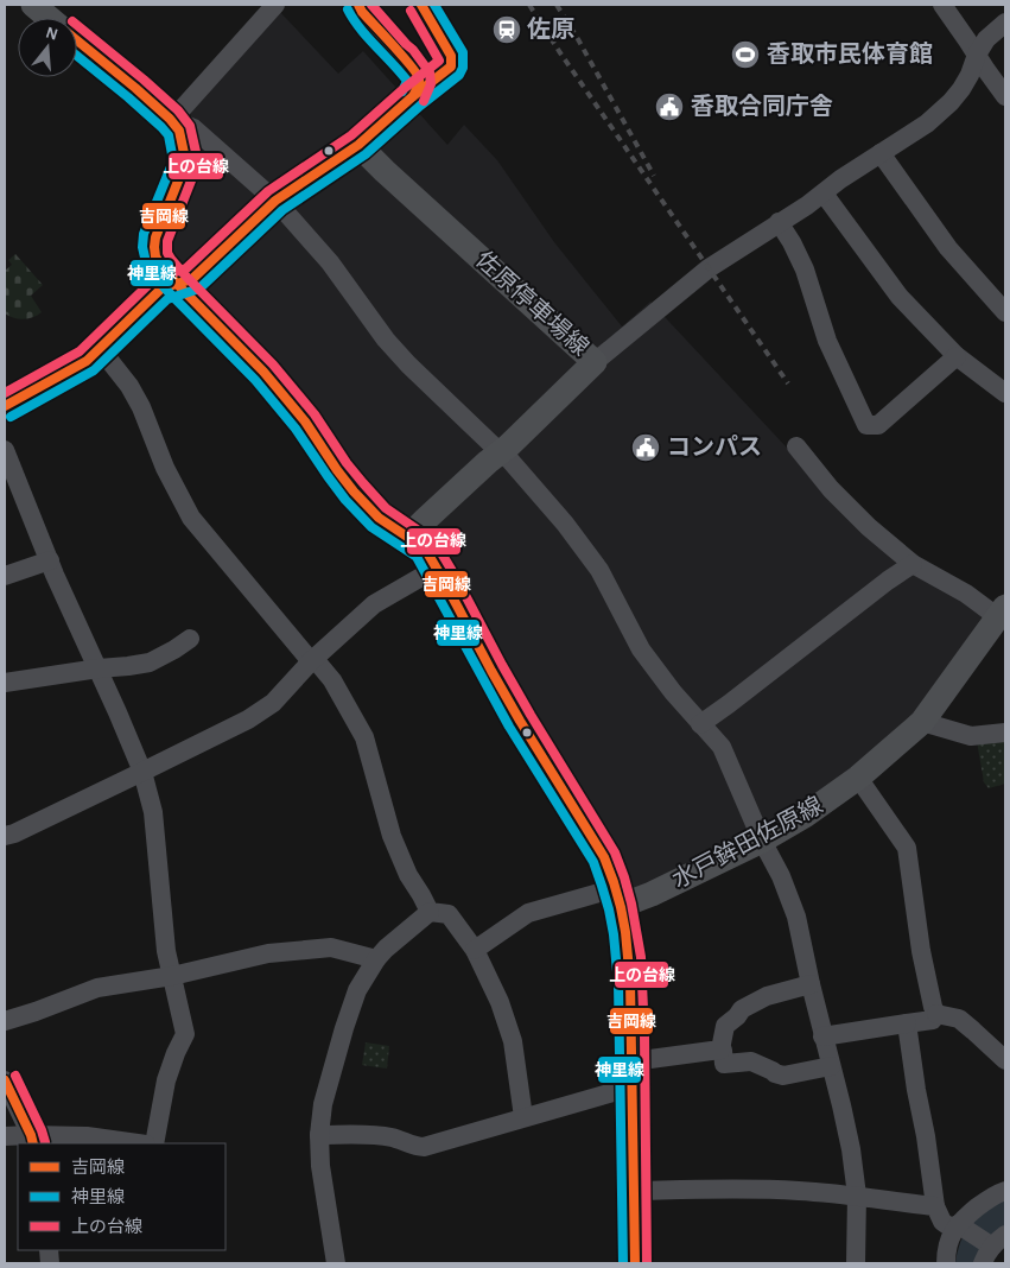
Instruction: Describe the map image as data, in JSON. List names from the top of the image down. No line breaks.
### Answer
{"streets":{"main road":["佐原停車場線","水戸鉾田佐原線"]},"places":{"station":["佐原"],"sports":["香取市民体育館"],"public building":["香取合同庁舎","コンパス"]},"lines":["transit line 吉岡線","transit line 神里線","transit line 上の台線"],"legend":["吉岡線","神里線","上の台線"],"north":"top"}
